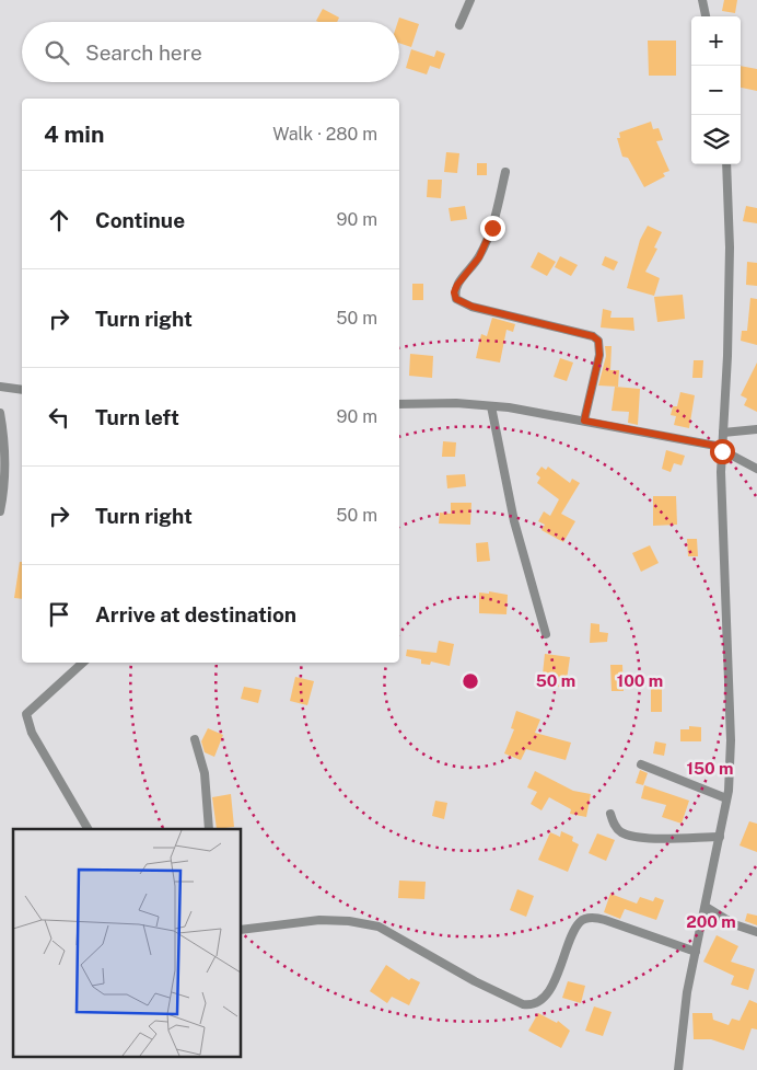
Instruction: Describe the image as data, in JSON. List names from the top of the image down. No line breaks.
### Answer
{"page":{"map_buttons":["+","−"],"search":"Search here","heading":["4 min","Walk · 280 m"],"list":[["Continue","90 m"],["Turn right","50 m"],["Turn left","90 m"],["Turn right","50 m"],"Arrive at destination"]},"rings":["50 m","100 m","150 m","200 m"]}
